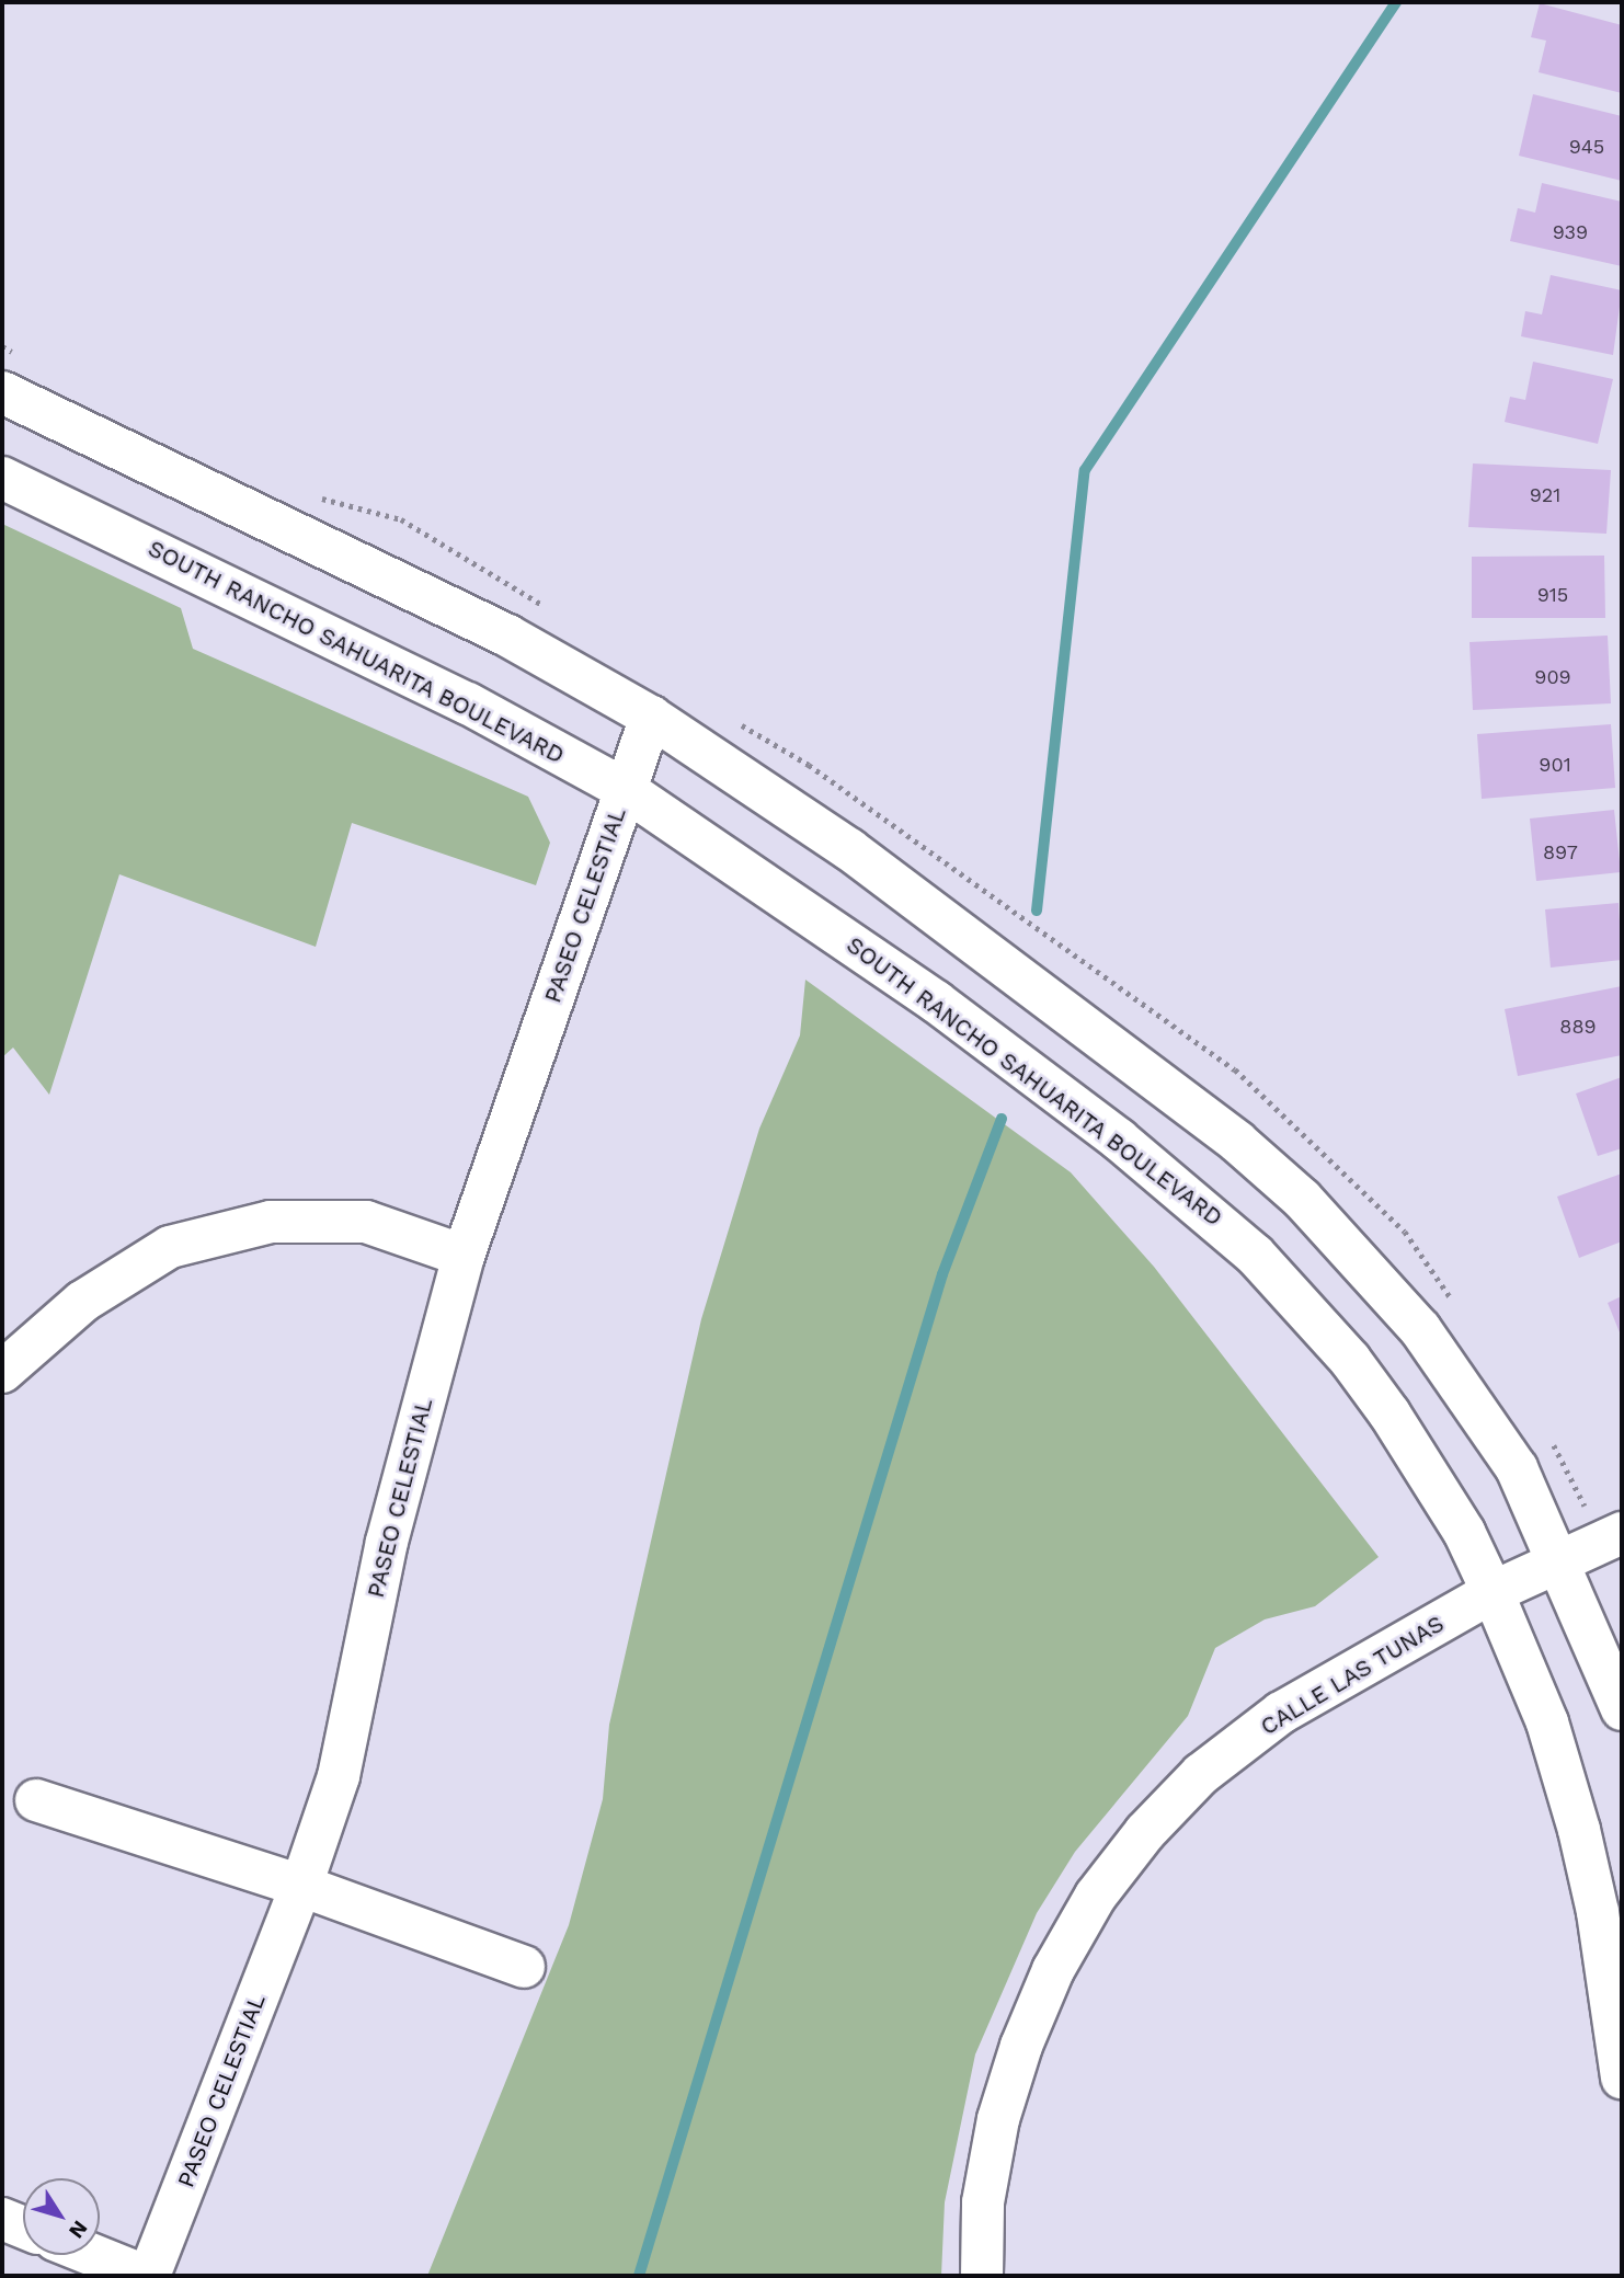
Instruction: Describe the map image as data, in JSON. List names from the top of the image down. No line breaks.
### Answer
{"streets":{"street":["SOUTH RANCHO SAHUARITA BOULEVARD","PASEO CELESTIAL","CALLE LAS TUNAS"]},"crossings":[["SOUTH RANCHO SAHUARITA BOULEVARD","PASEO CELESTIAL"],["SOUTH RANCHO SAHUARITA BOULEVARD","CALLE LAS TUNAS"]],"house_numbers":["945","939","921","915","909","901","897","889"],"north":"bottom right"}
